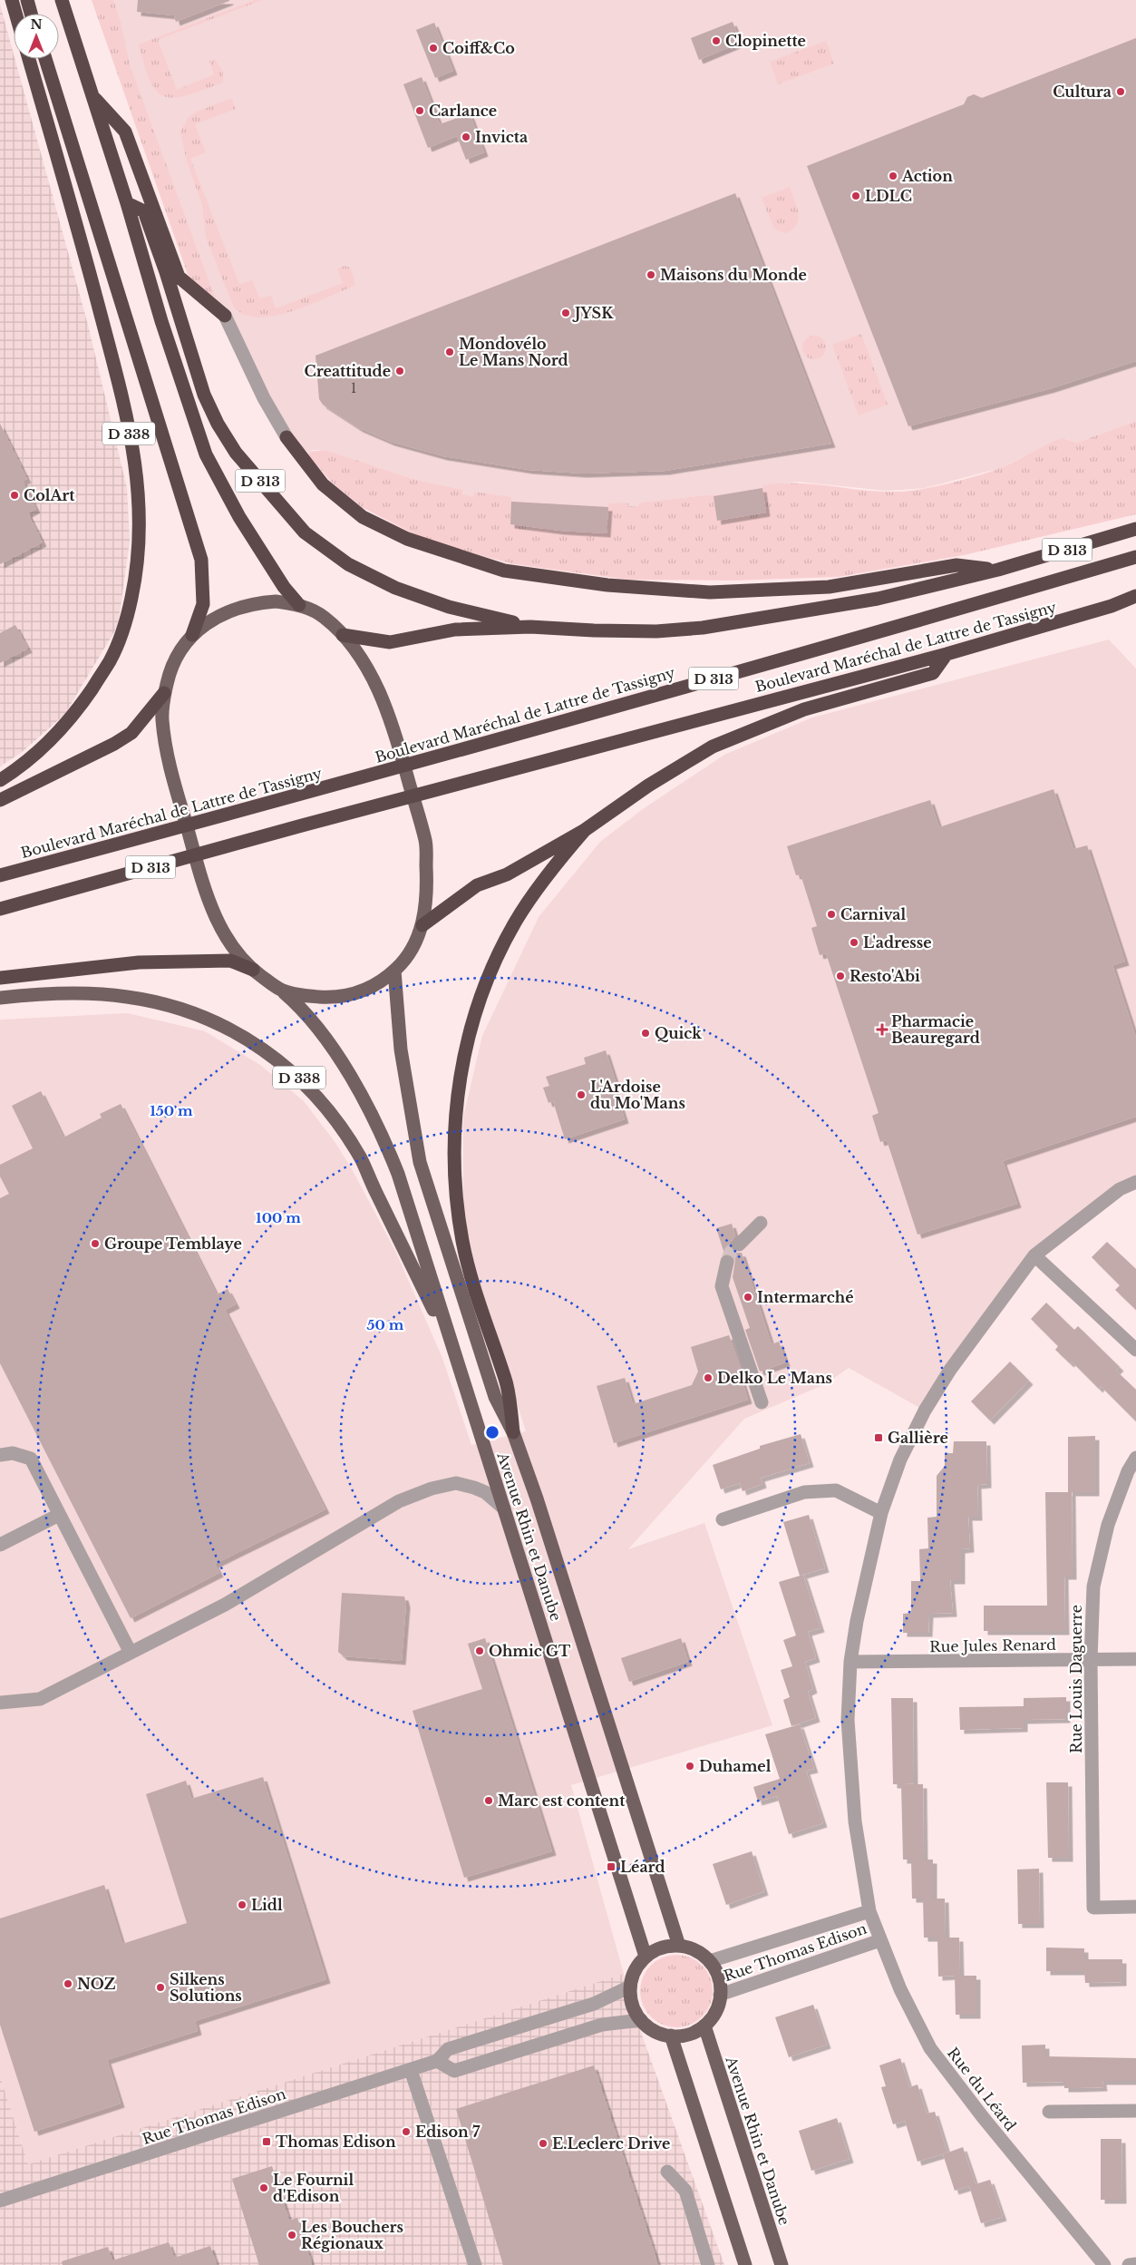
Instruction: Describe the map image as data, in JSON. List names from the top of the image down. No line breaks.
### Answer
{"streets":{"highway":["D 338","D 313","Boulevard Maréchal de Lattre de Tassigny"],"main road":["Avenue Rhin et Danube"],"street":["Rue Jules Renard","Rue Louis Daguerre","Rue Thomas Edison","Rue du Léard"]},"crossings":[["D 338","Avenue Rhin et Danube"],["Avenue Rhin et Danube","Rue Thomas Edison"],["Rue Jules Renard","Rue Louis Daguerre"],["Rue Jules Renard","Rue du Léard"],["Rue Thomas Edison","Rue du Léard"]],"places":{"other":["Clopinette","Coiff&Co","Cultura","Carlance","Invicta","Action","LDLC","Maisons du Monde","JYSK","Mondovélo Le Mans Nord","Creattitude","ColArt","Carnival","L'adresse","Resto'Abi","Quick","L'Ardoise du Mo'Mans","Groupe Temblaye","Intermarché","Delko Le Mans","Ohmic GT","Duhamel","Marc est content","Lidl","NOZ","Silkens Solutions","Edison 7","E.Leclerc Drive","Le Fournil d'Edison","Les Bouchers Régionaux"],"health":["Pharmacie Beauregard"],"transit":["Gallière","Léard","Thomas Edison"]},"house_numbers":["1"],"north":"top","rings":["150 m","100 m","50 m"]}
